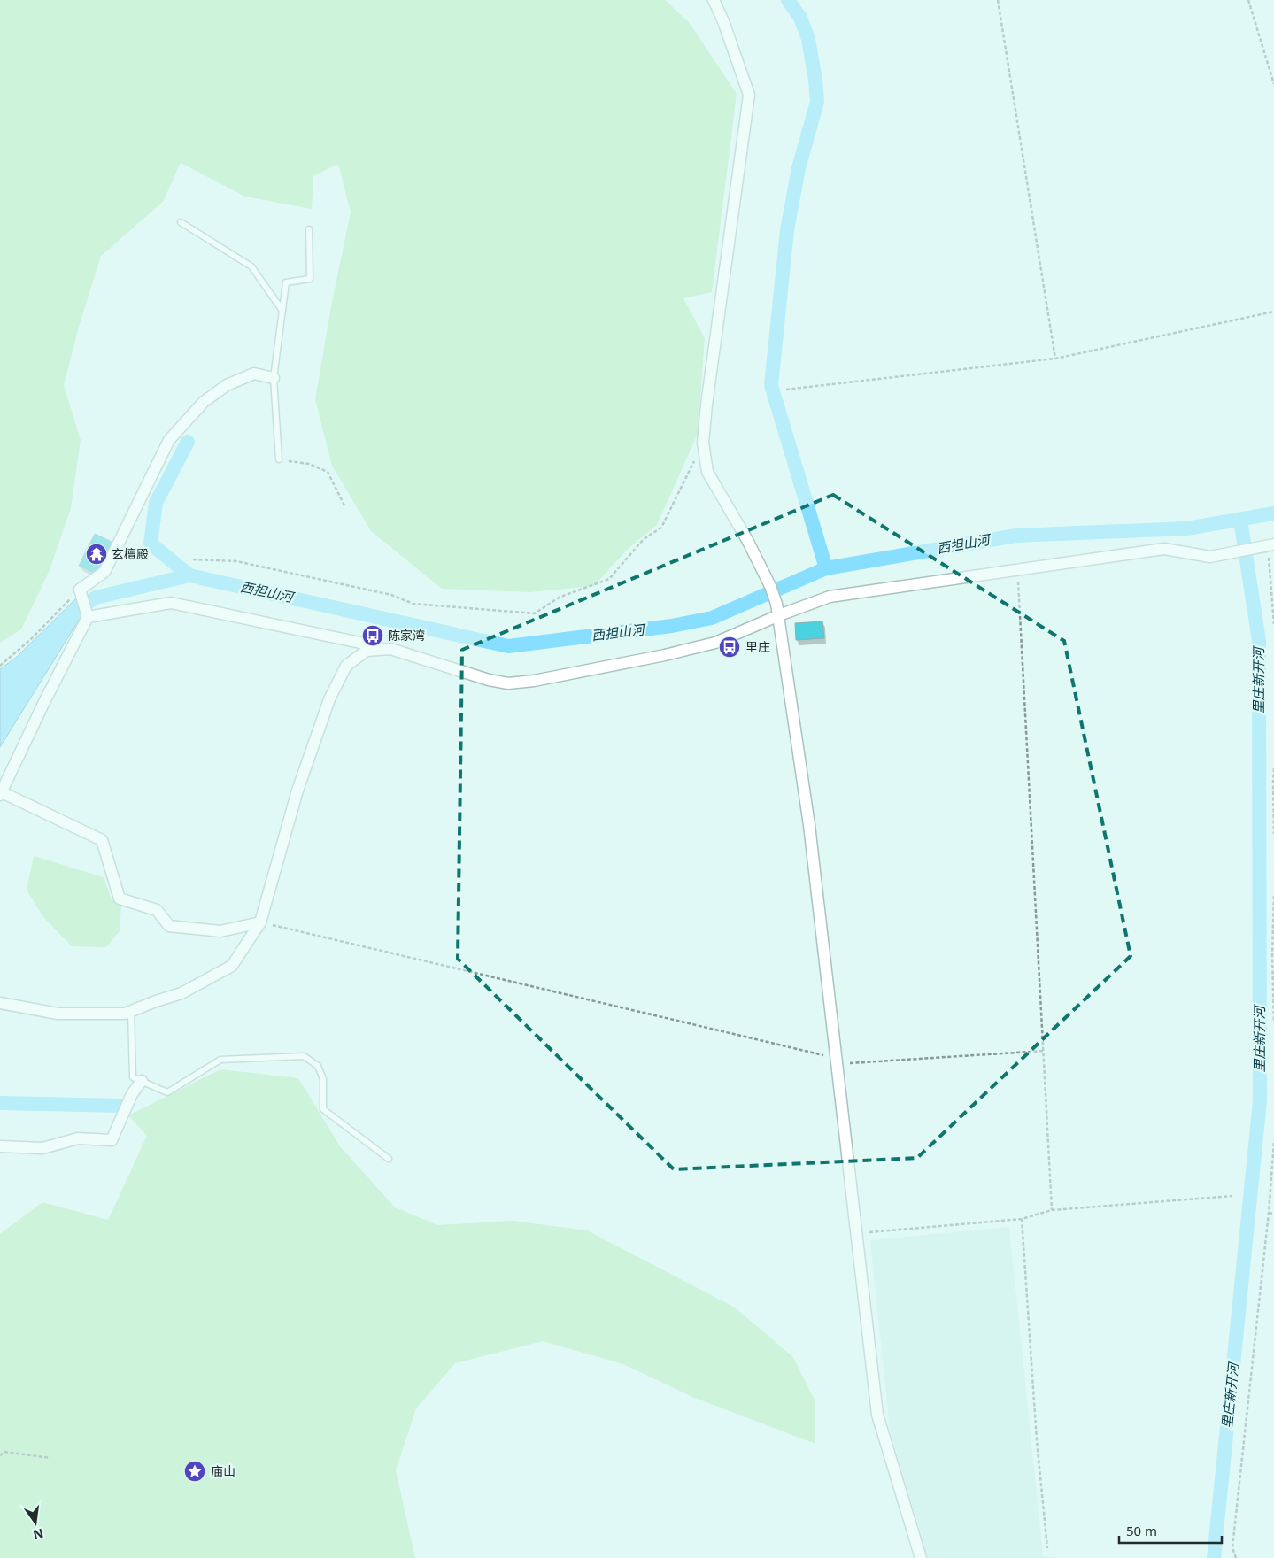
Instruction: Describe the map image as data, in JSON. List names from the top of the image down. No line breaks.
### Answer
{"water":["西担山河","里庄新开河"],"places":{"temple":["玄檀殿"],"bus stop":["陈家湾","里庄"],"place":["庙山"]},"scale_bar":"50 m","north":"bottom"}
